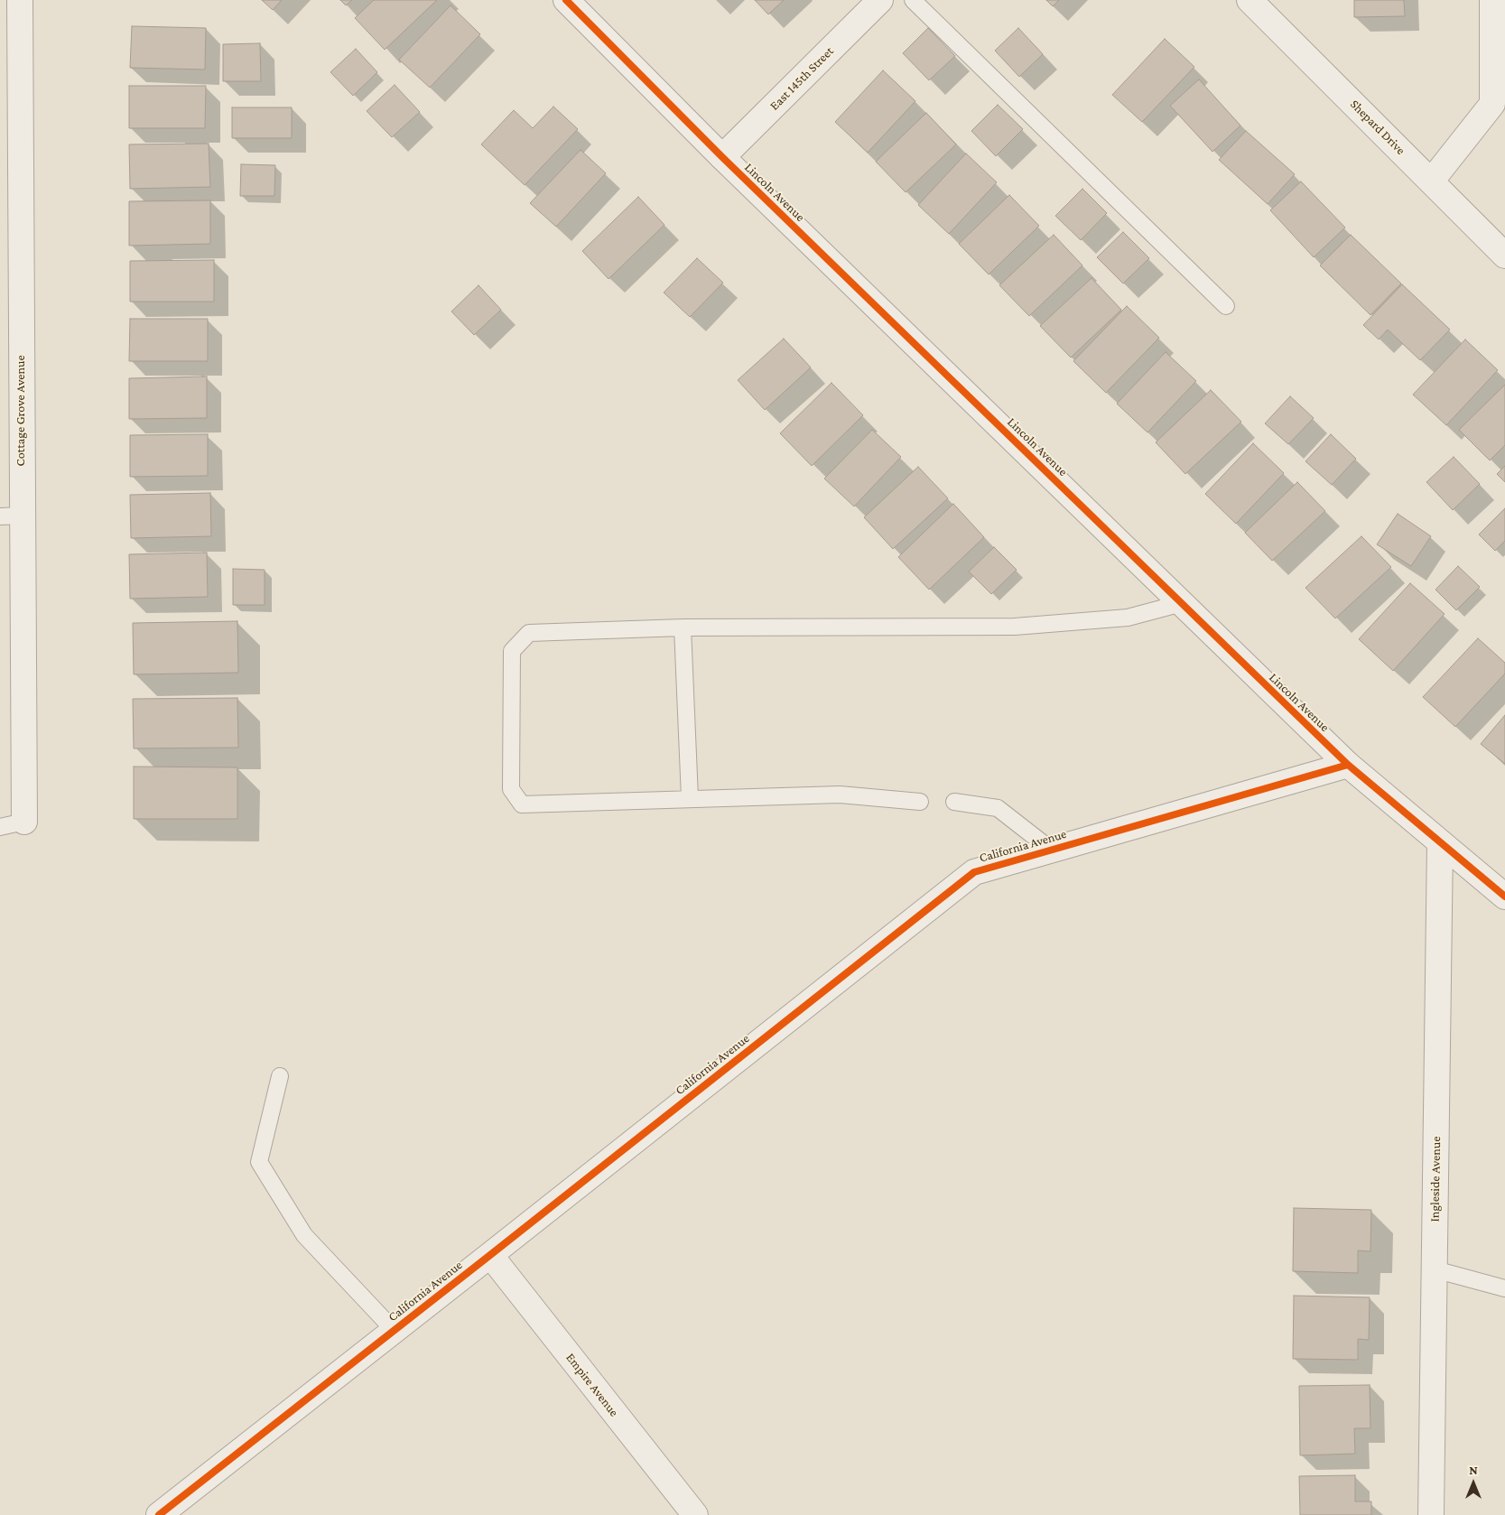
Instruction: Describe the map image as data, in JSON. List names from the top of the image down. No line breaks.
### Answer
{"streets":{"street":["East 145th Street","Shepard Drive","Lincoln Avenue","Cottage Grove Avenue","California Avenue","Ingleside Avenue","Empire Avenue"]},"crossings":[["East 145th Street","Lincoln Avenue"],["Lincoln Avenue","California Avenue"],["Lincoln Avenue","Ingleside Avenue"],["California Avenue","Empire Avenue"]],"north":"top"}
